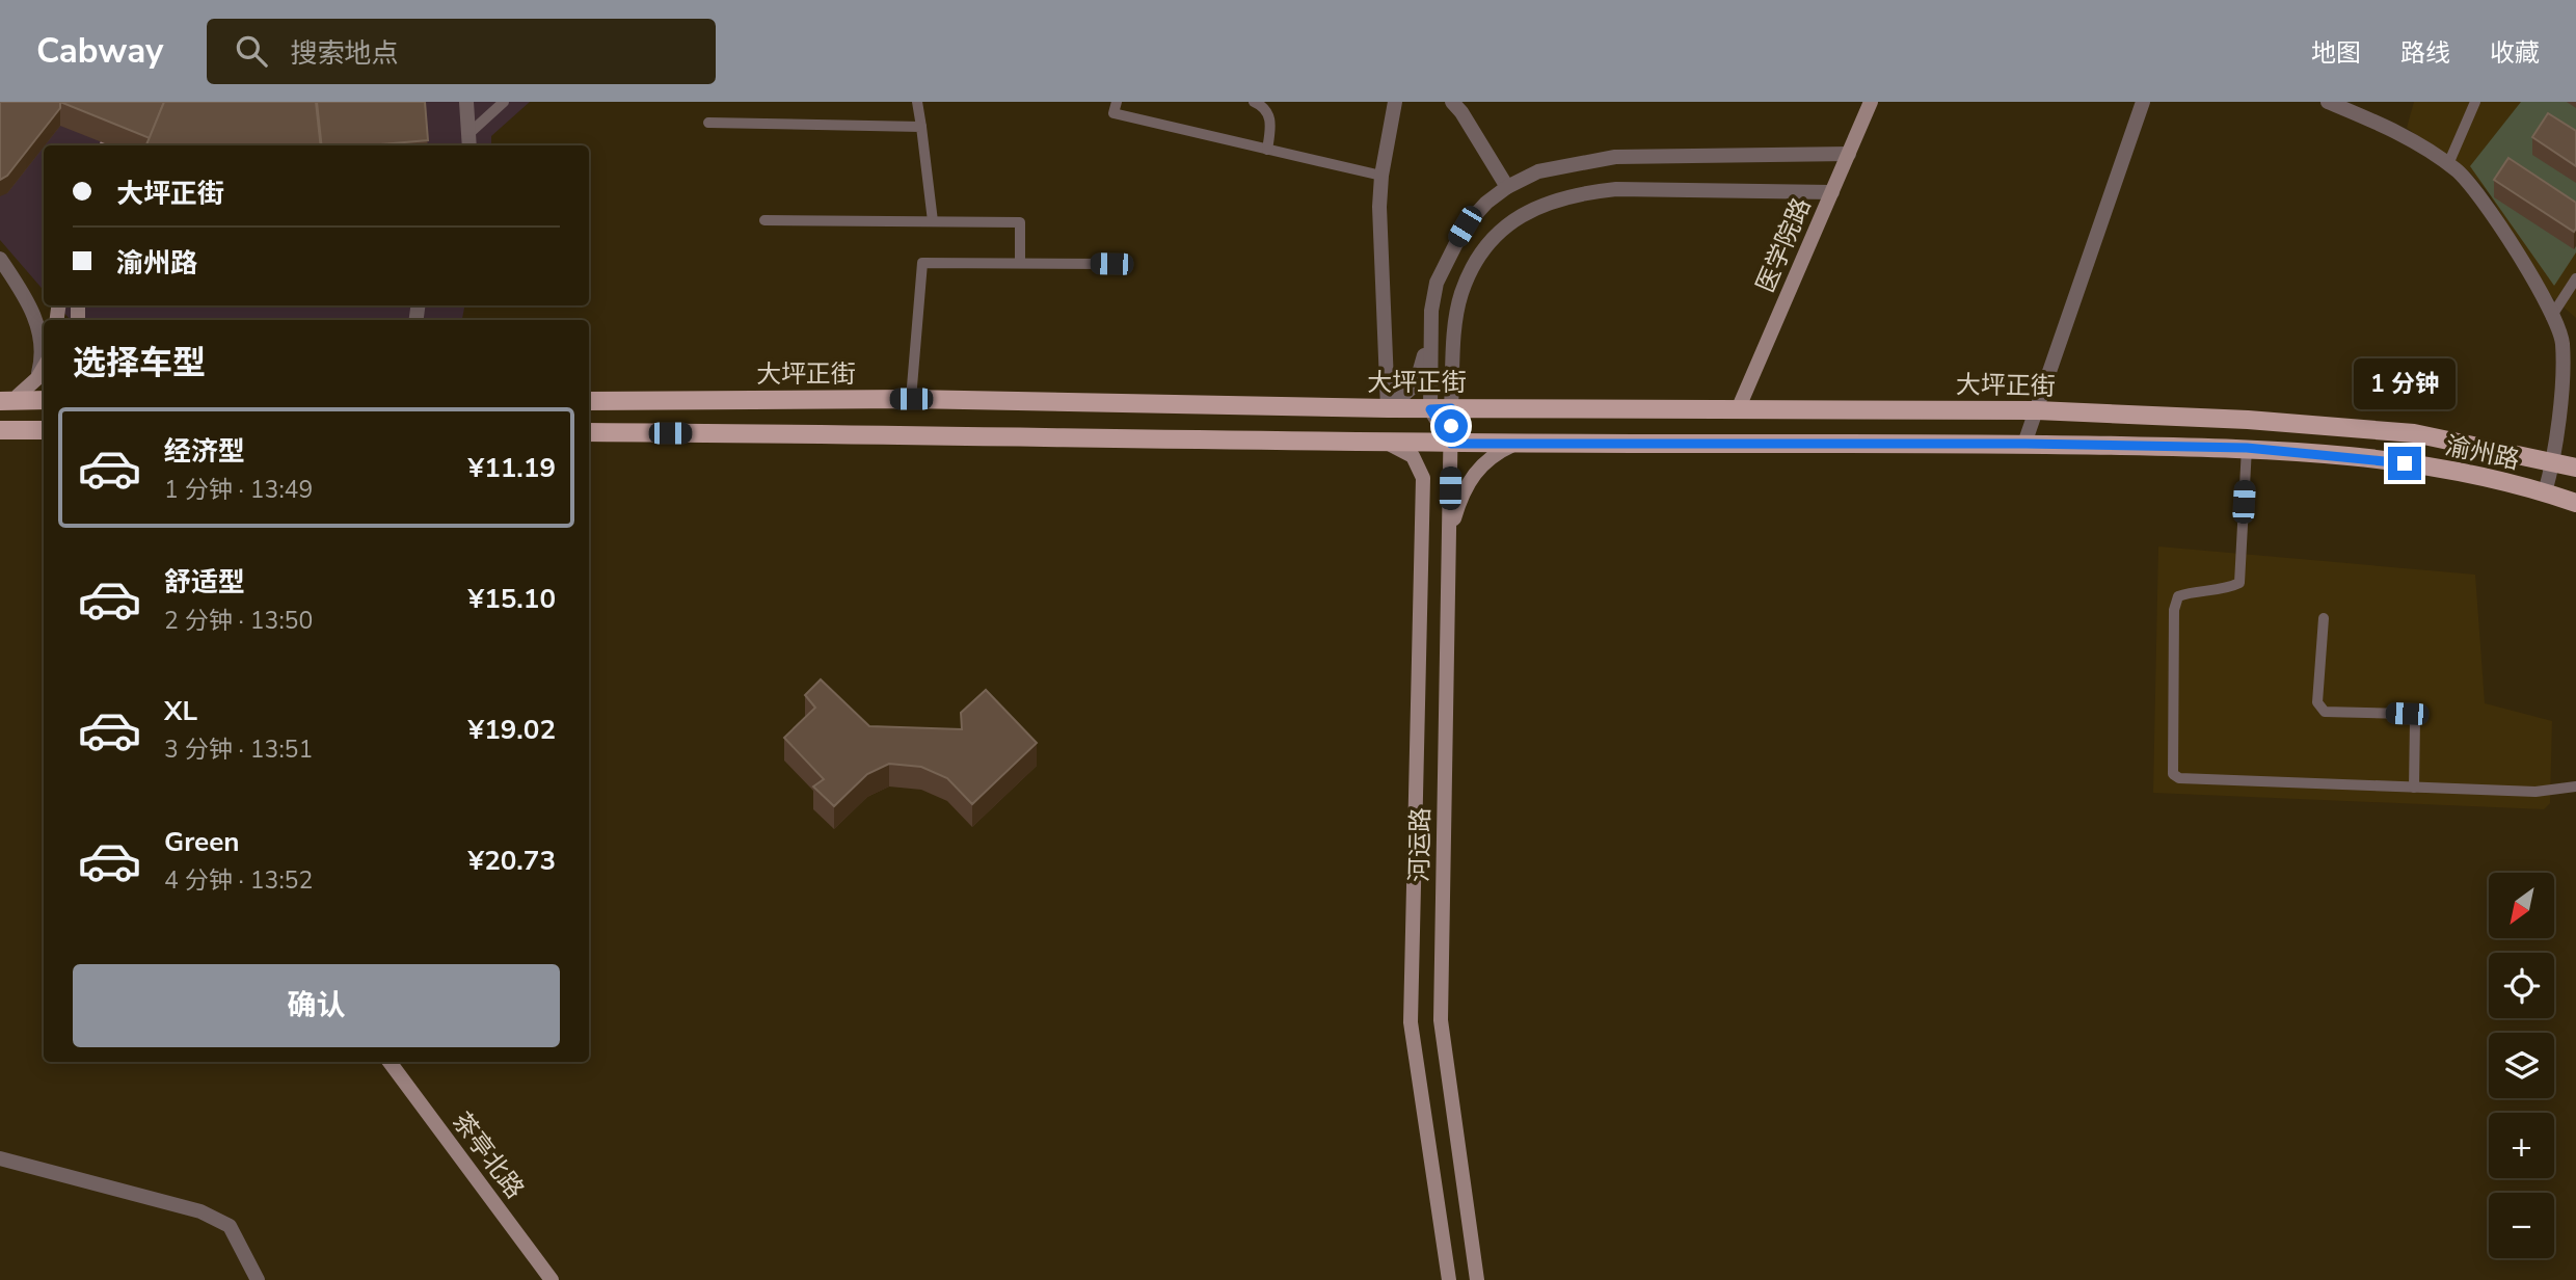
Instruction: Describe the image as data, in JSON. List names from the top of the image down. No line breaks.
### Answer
{"streets":{"main road":["医学院路","大坪正街","渝州路","河运路","茶亭北路"]},"crossings":[["医学院路","大坪正街"],["大坪正街","渝州路"],["大坪正街","河运路"]],"north":"bottom left","page":{"header":"Cabway","search":"搜索地点","nav":["地图","路线","收藏"],"banner":["大坪正街","渝州路"],"heading":"选择车型","bubble":"1 分钟","list":[{"name":"经济型","note":"1 分钟 · 13:49","value":"¥11.19"},{"name":"舒适型","note":"2 分钟 · 13:50","value":"¥15.10"},{"name":"XL","note":"3 分钟 · 13:51","value":"¥19.02"},{"name":"Green","note":"4 分钟 · 13:52","value":"¥20.73"}],"map_buttons":["+","−"],"buttons":"确认"}}
